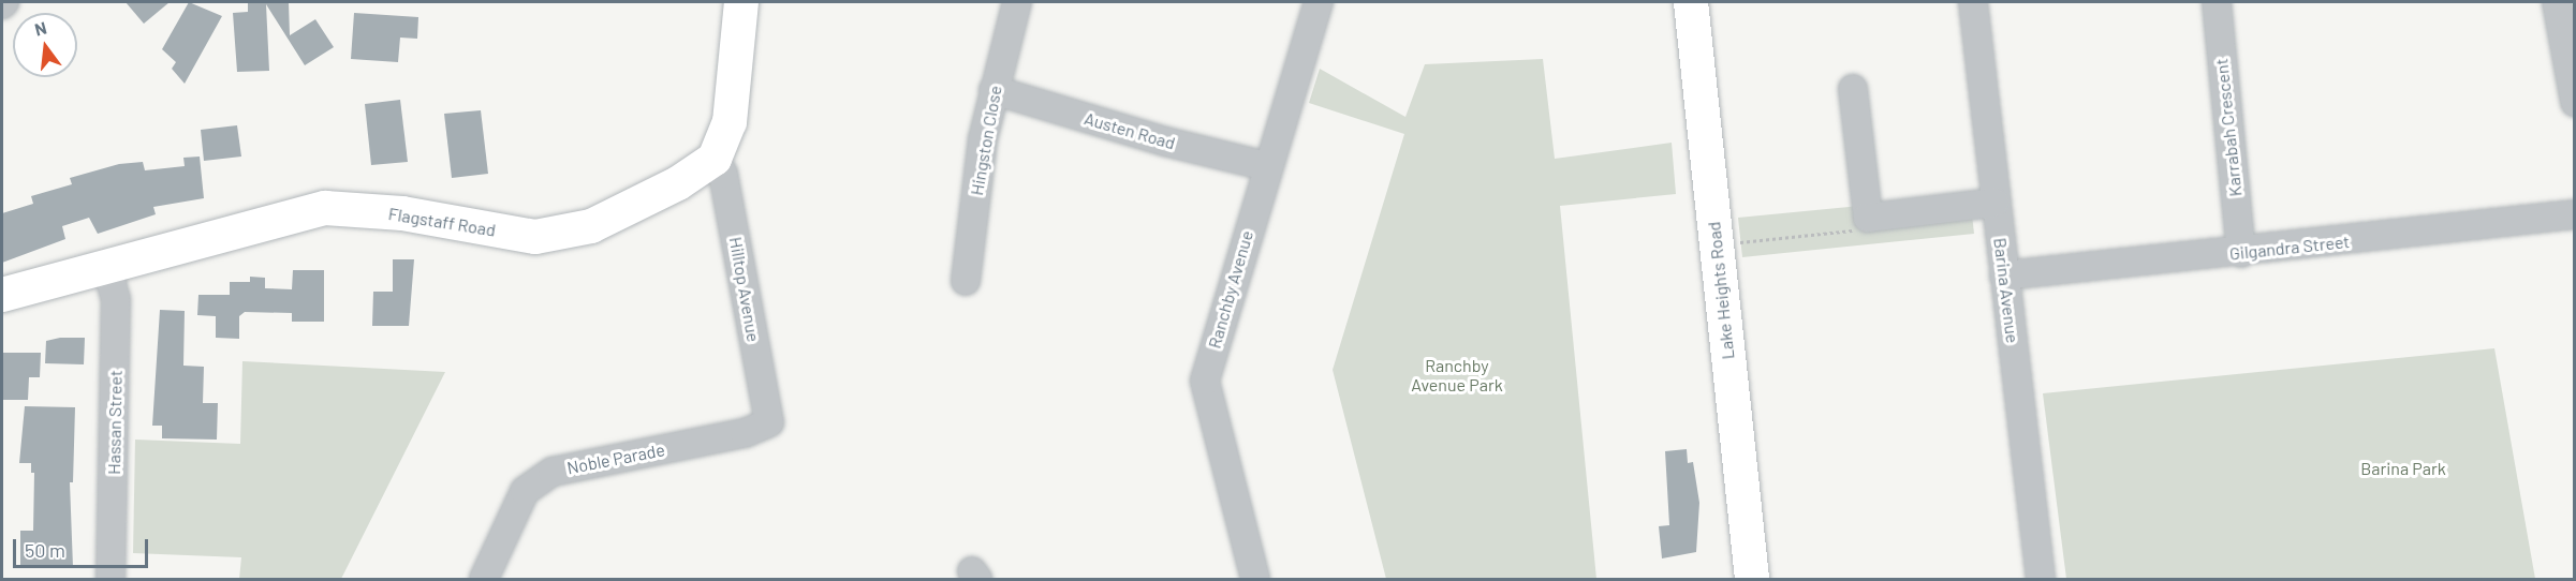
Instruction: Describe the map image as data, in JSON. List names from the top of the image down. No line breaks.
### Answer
{"streets":{"main road":["Flagstaff Road","Lake Heights Road"],"street":["Karrabah Crescent","Austen Road","Hingston Close","Gilgandra Street","Hilltop Avenue","Ranchby Avenue","Barina Avenue","Hassan Street","Noble Parade"]},"crossings":[["Karrabah Crescent","Gilgandra Street"],["Austen Road","Hingston Close"],["Austen Road","Ranchby Avenue"],["Flagstaff Road","Hilltop Avenue"],["Flagstaff Road","Hassan Street"],["Gilgandra Street","Barina Avenue"],["Hilltop Avenue","Noble Parade"]],"parks":["Ranchby Avenue Park","Barina Park"],"scale_bar":"50 m","north":"top"}
